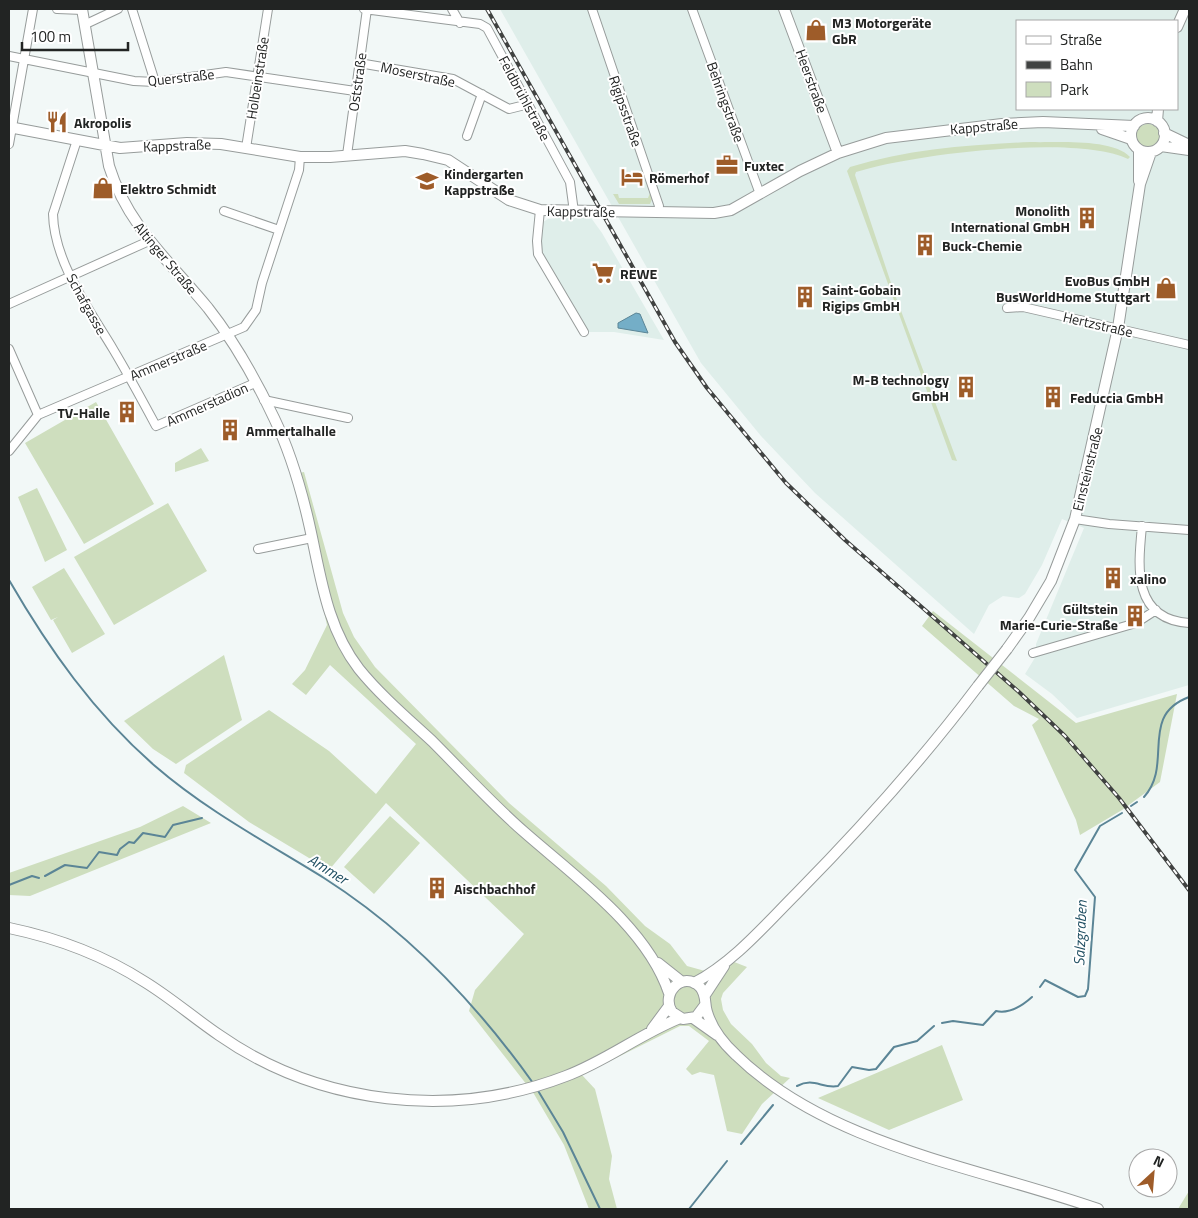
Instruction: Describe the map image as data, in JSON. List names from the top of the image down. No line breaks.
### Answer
{"streets":{"street":["Moserstraße","Querstraße","Holbeinstraße","Heerstraße","Oststraße","Feldbrühlstraße","Behringstraße","Rigipsstraße","Kappstraße","Altinger Straße","Schafgasse","Hertzstraße","Ammerstraße","Ammerstadion","Einsteinstraße"]},"crossings":[["Moserstraße","Oststraße"],["Moserstraße","Feldbrühlstraße"],["Querstraße","Holbeinstraße"],["Querstraße","Oststraße"],["Querstraße","Altinger Straße"],["Holbeinstraße","Kappstraße"],["Heerstraße","Kappstraße"],["Oststraße","Kappstraße"],["Feldbrühlstraße","Kappstraße"],["Behringstraße","Kappstraße"],["Rigipsstraße","Kappstraße"],["Kappstraße","Altinger Straße"],["Kappstraße","Schafgasse"],["Kappstraße","Ammerstraße"],["Kappstraße","Einsteinstraße"],["Altinger Straße","Ammerstraße"],["Altinger Straße","Ammerstadion"],["Schafgasse","Ammerstraße"],["Schafgasse","Ammerstadion"],["Hertzstraße","Einsteinstraße"],["Ammerstraße","Ammerstadion"]],"water":["Ammer","Salzgraben"],"places":{"shop":["M3 Motorgeräte GbR","Elektro Schmidt","EvoBus GmbH BusWorldHome Stuttgart"],"restaurant":["Akropolis"],"office":["Fuxtec"],"hotel":["Römerhof"],"school or university":["Kindergarten Kappstraße"],"building":["Monolith International GmbH","Buck-Chemie","Saint-Gobain Rigips GmbH","M-B technology GmbH","Feduccia GmbH","TV-Halle","Ammertalhalle","xalino","Gültstein Marie-Curie-Straße","Aischbachhof"],"supermarket":["REWE"]},"legend":["Straße","Bahn","Park"],"scale_bar":"100 m","north":"top right"}
